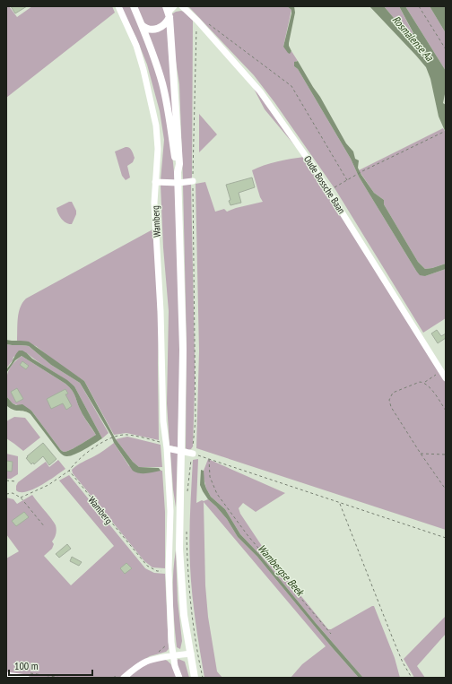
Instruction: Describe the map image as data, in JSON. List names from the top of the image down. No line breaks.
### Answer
{"streets":{"street":["Oude Bossche Baan","Wamberg"]},"water":["Rosmalense Aa","Wambergse Beek"],"scale_bar":"100 m"}
